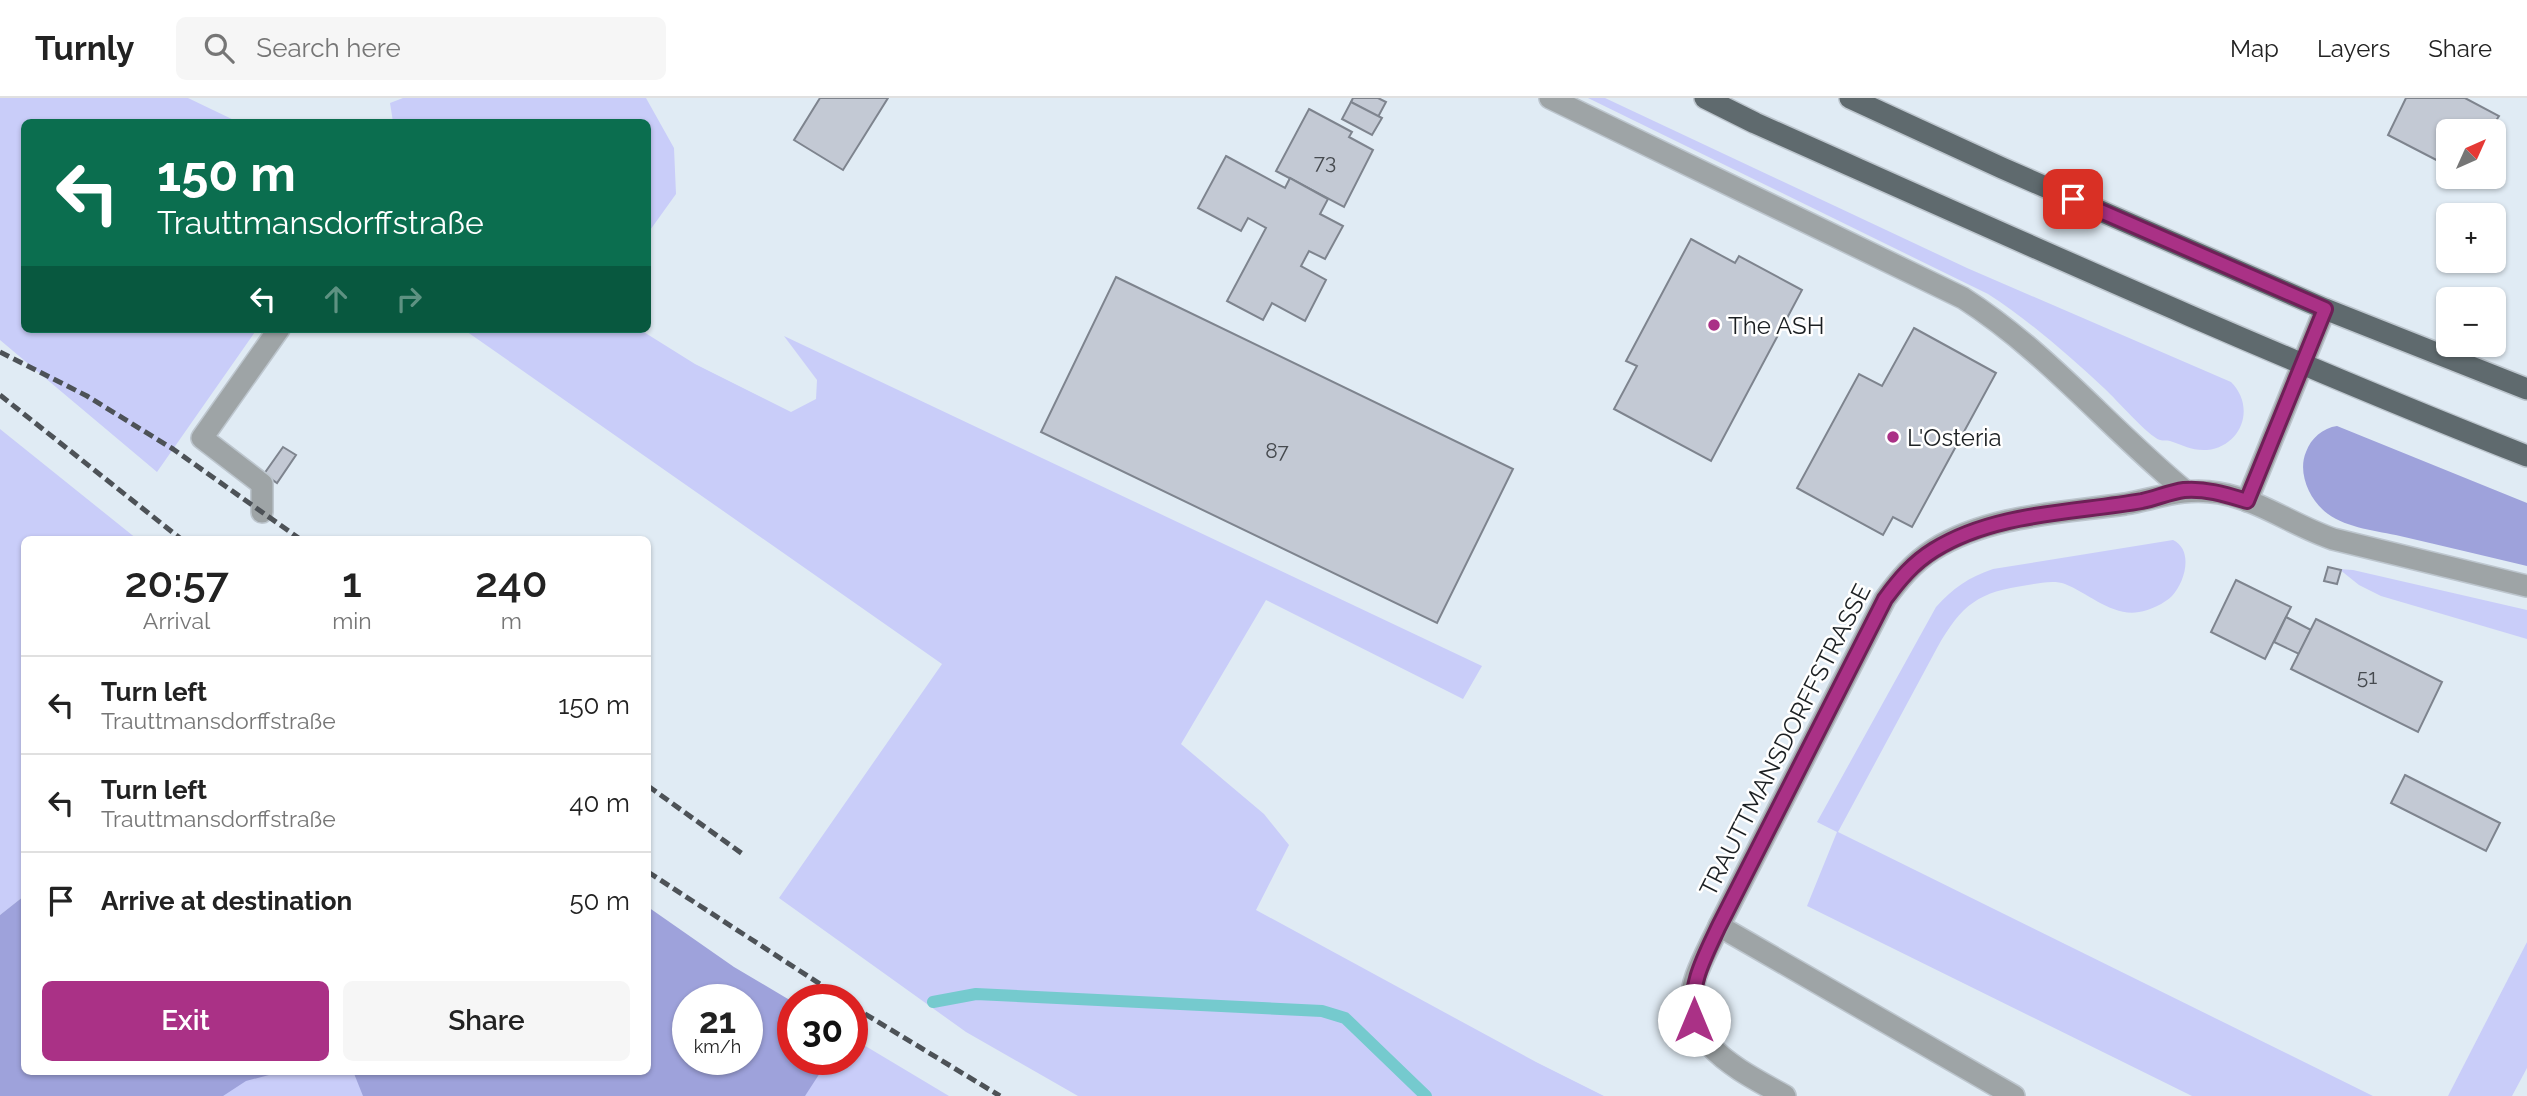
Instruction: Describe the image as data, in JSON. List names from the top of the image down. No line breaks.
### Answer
{"streets":{"street":["TRAUTTMANSDORFFSTRASSE"]},"places":["The ASH","L'Osteria"],"house_numbers":["73","87","51"],"north":"top right","page":{"header":"Turnly","search":"Search here","nav":["Map","Layers","Share"],"map_buttons":["+","−"],"turn":["150 m","Trauttmansdorffstraße"],"eta":["20:57","Arrival","1","min","240","m"],"list":[{"name":"Turn left","note":"Trauttmansdorffstraße","value":"150 m"},{"name":"Turn left","note":"Trauttmansdorffstraße","value":"40 m"},{"name":"Arrive at destination","value":"50 m"}],"buttons":["Exit","Share"],"speed":"21 km/h","limit":"30"}}
